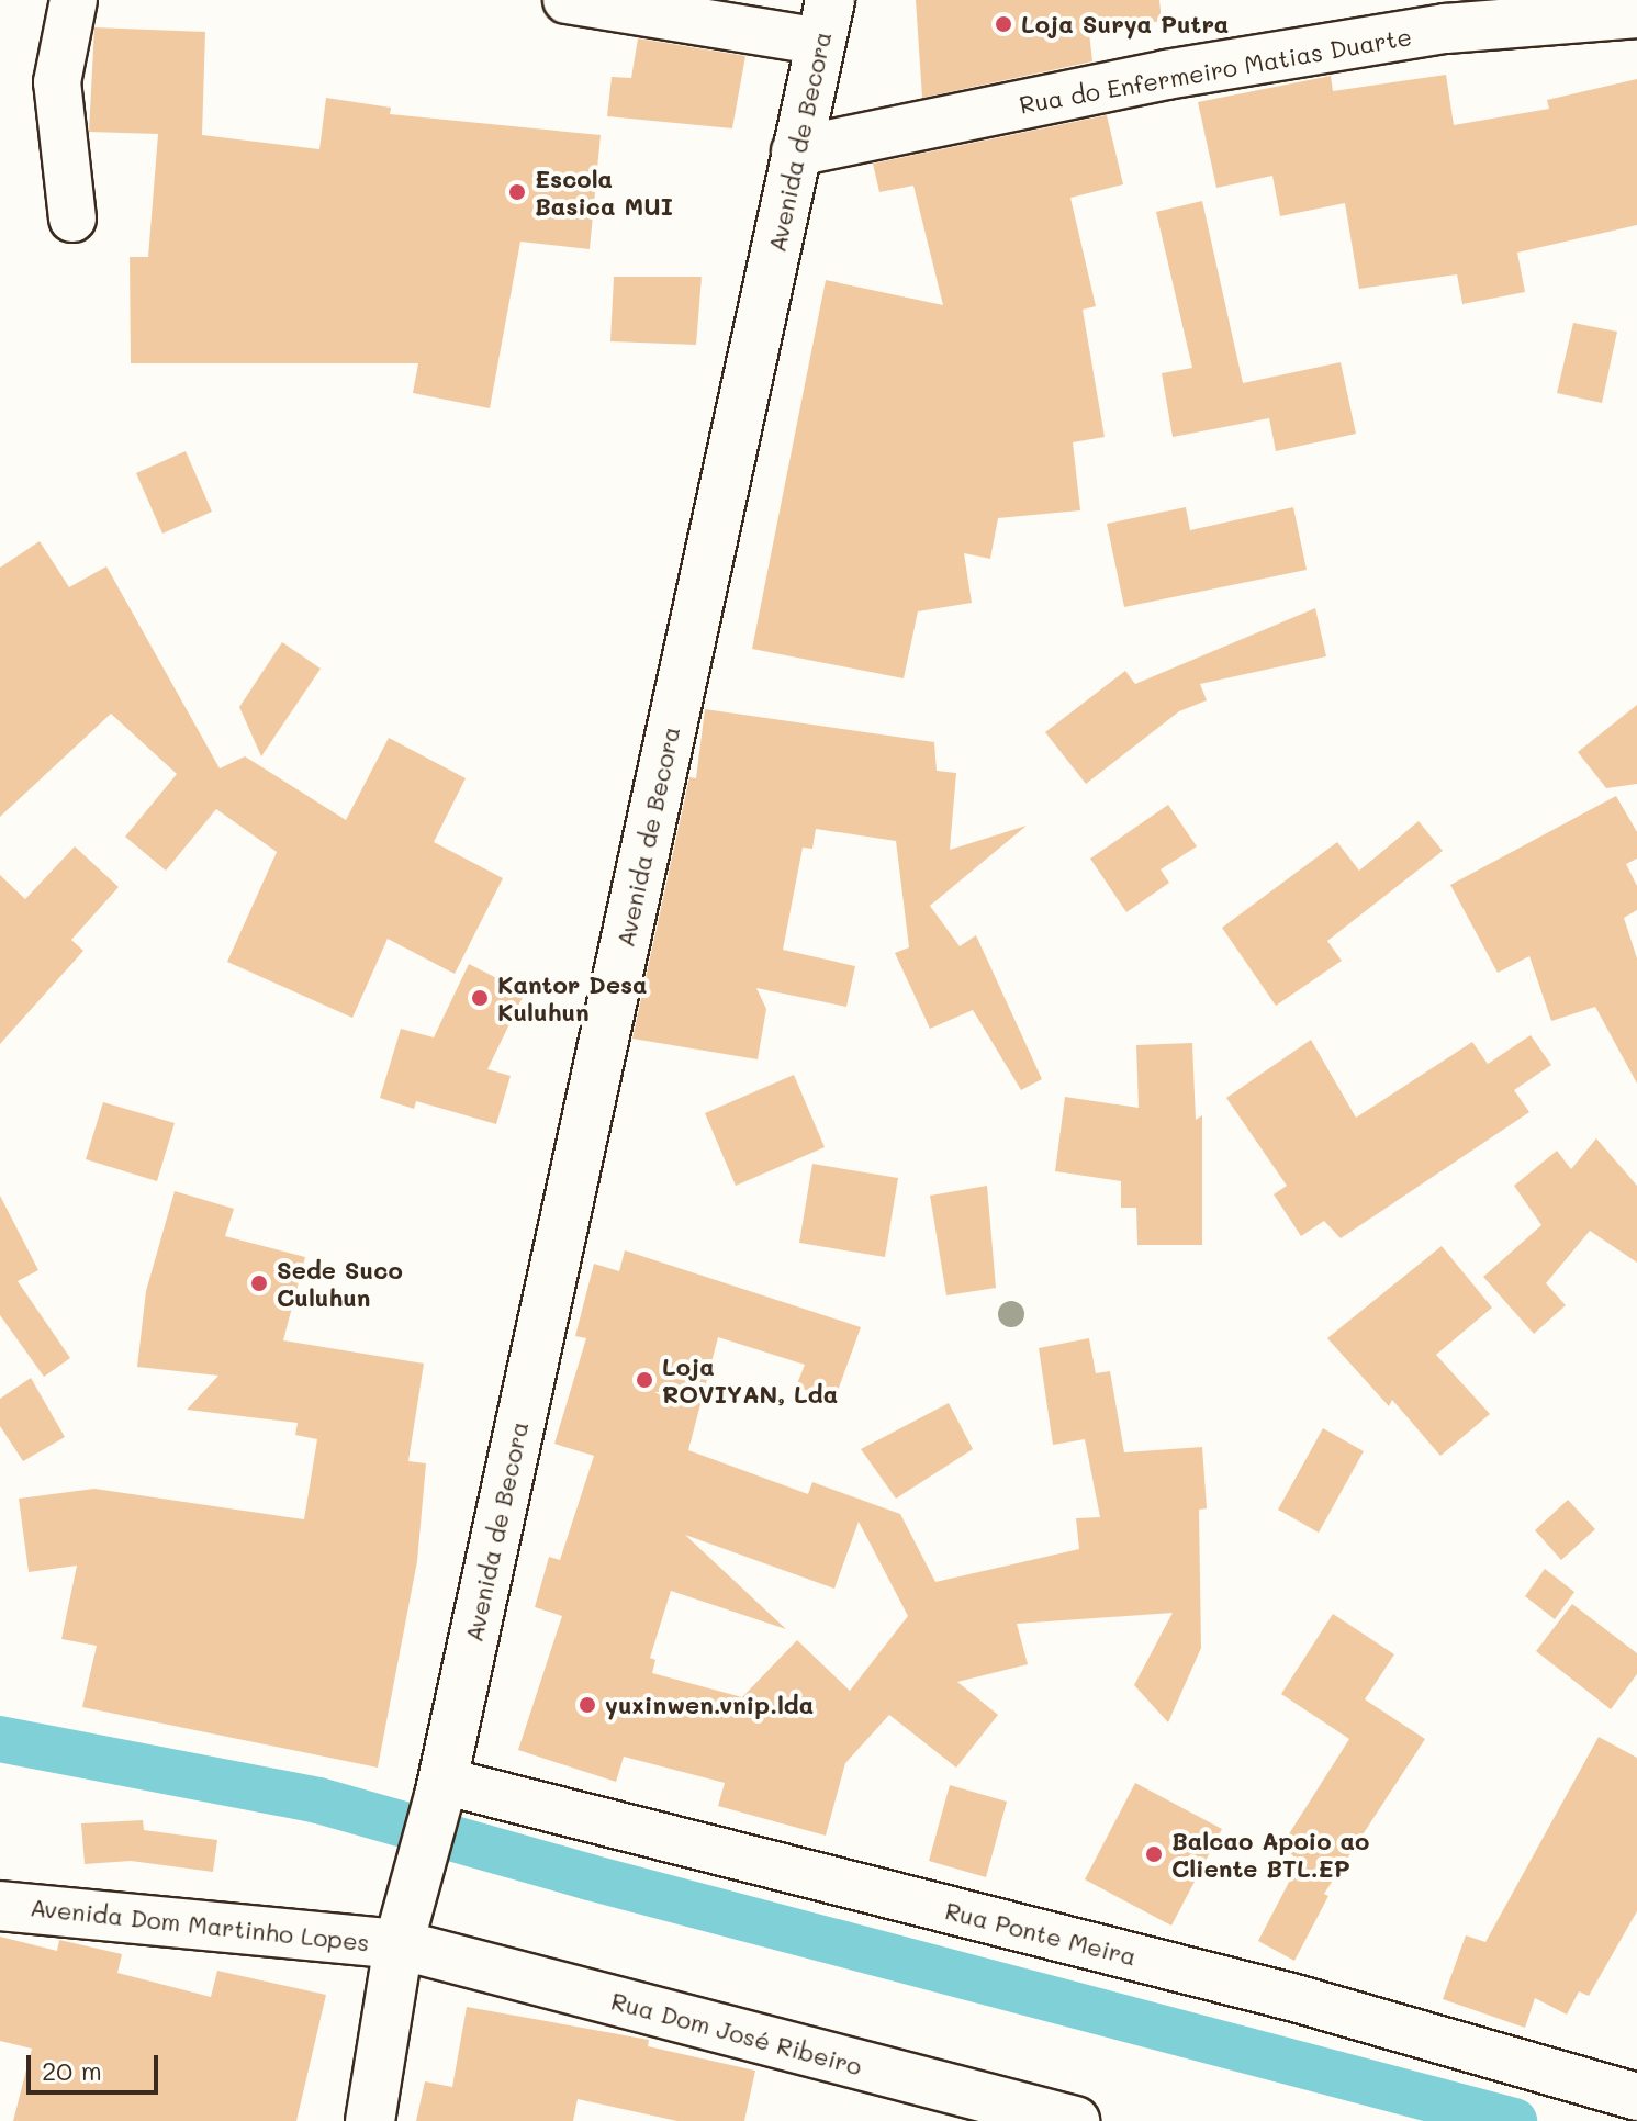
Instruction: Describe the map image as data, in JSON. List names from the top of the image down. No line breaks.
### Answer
{"streets":{"main road":["Rua do Enfermeiro Matias Duarte","Avenida de Becora","Avenida Dom Martinho Lopes","Rua Dom José Ribeiro"],"street":["Rua Ponte Meira"]},"crossings":[["Rua do Enfermeiro Matias Duarte","Avenida de Becora"],["Avenida de Becora","Avenida Dom Martinho Lopes"],["Avenida de Becora","Rua Ponte Meira"],["Avenida de Becora","Rua Dom José Ribeiro"],["Avenida Dom Martinho Lopes","Rua Dom José Ribeiro"]],"places":["Loja Surya Putra","Escola Basica MUI","Kantor Desa Kuluhun","Sede Suco Culuhun","Loja ROVIYAN, Lda","yuxinwen.vnip.lda","Balcao Apoio ao Cliente BTL.EP"],"scale_bar":"20 m"}
